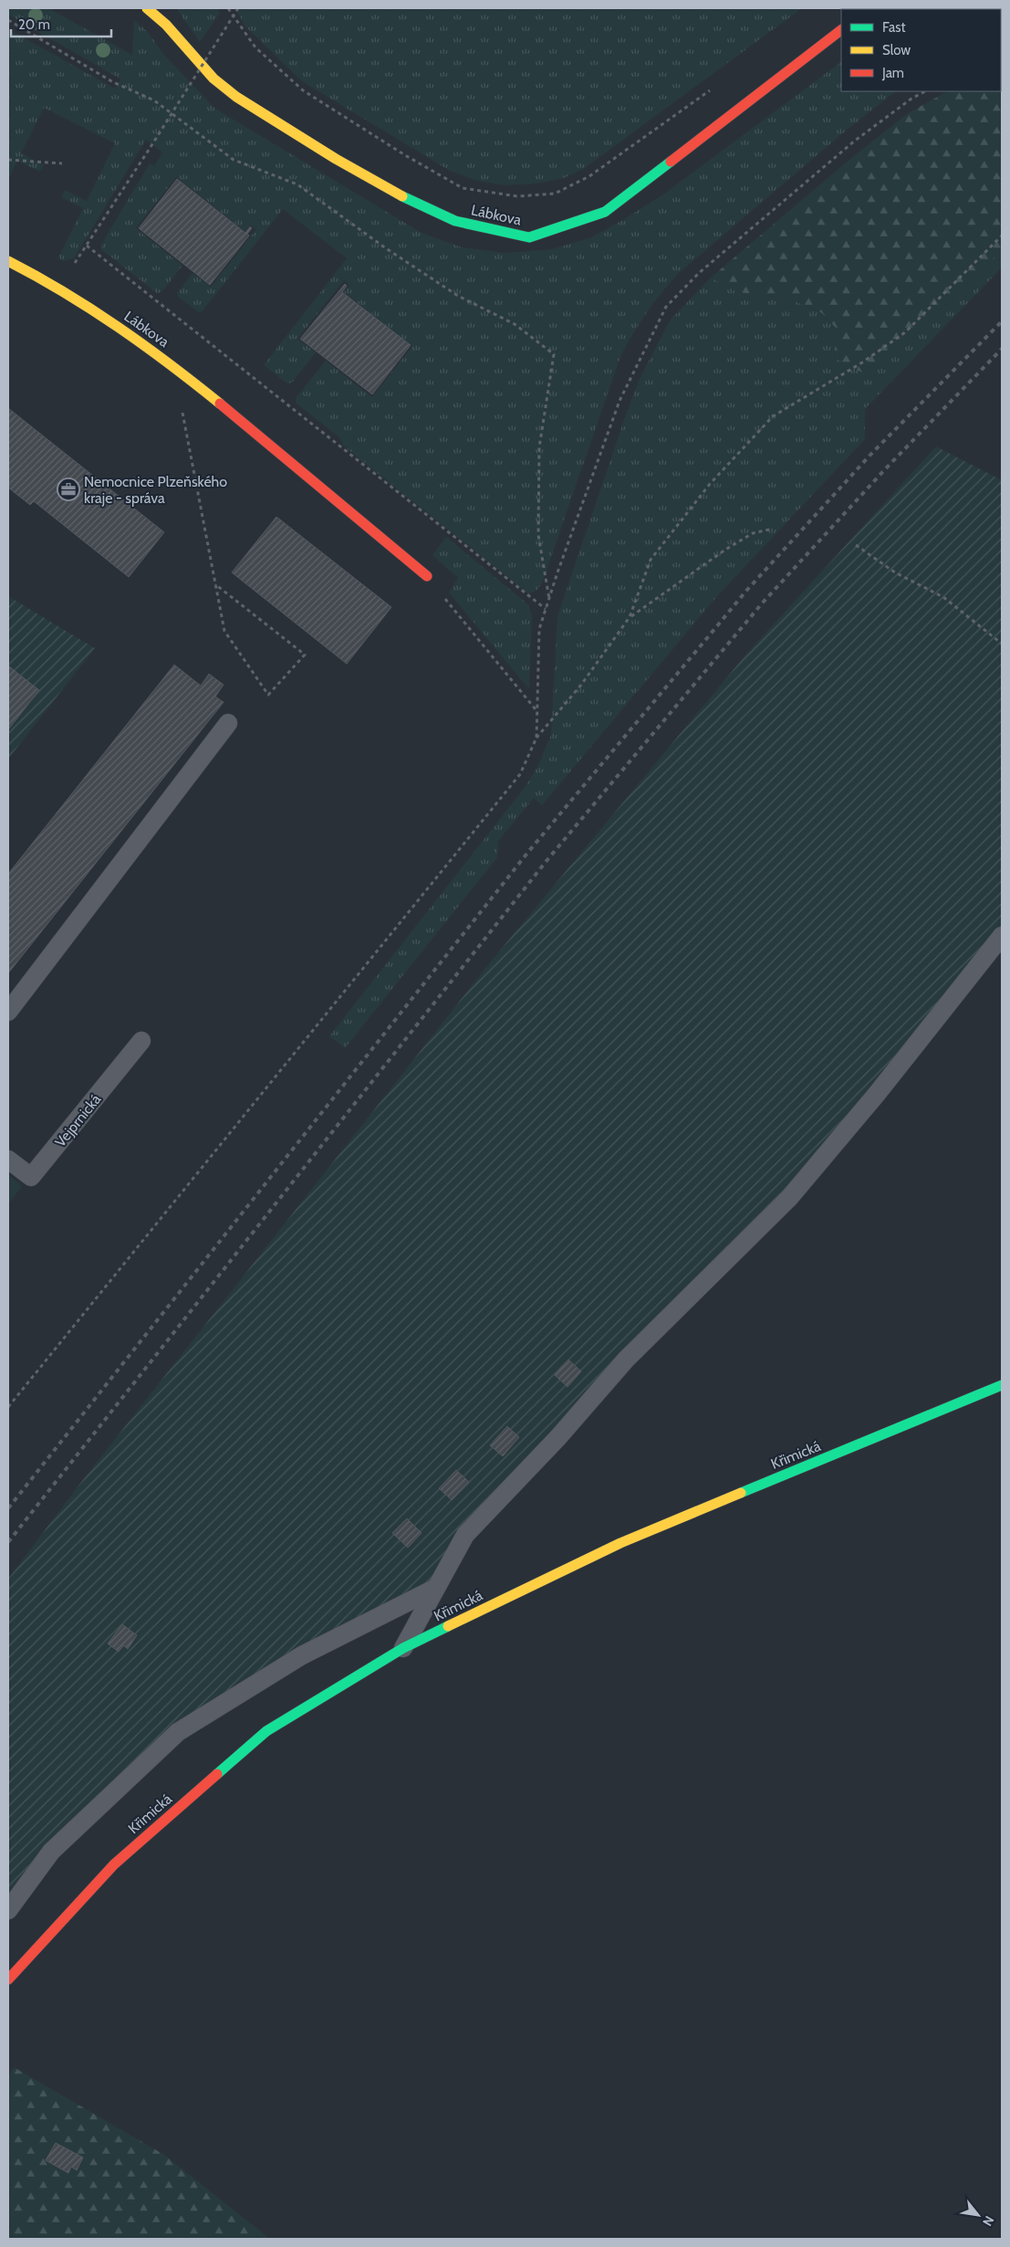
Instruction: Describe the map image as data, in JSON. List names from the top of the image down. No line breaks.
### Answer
{"streets":{"street":["Lábkova","Křimická"],"lane":["Vejprnická"]},"places":{"office":["Nemocnice Plzeňského kraje - správa"]},"legend":["Fast","Slow","Jam"],"scale_bar":"20 m","north":"bottom right"}
